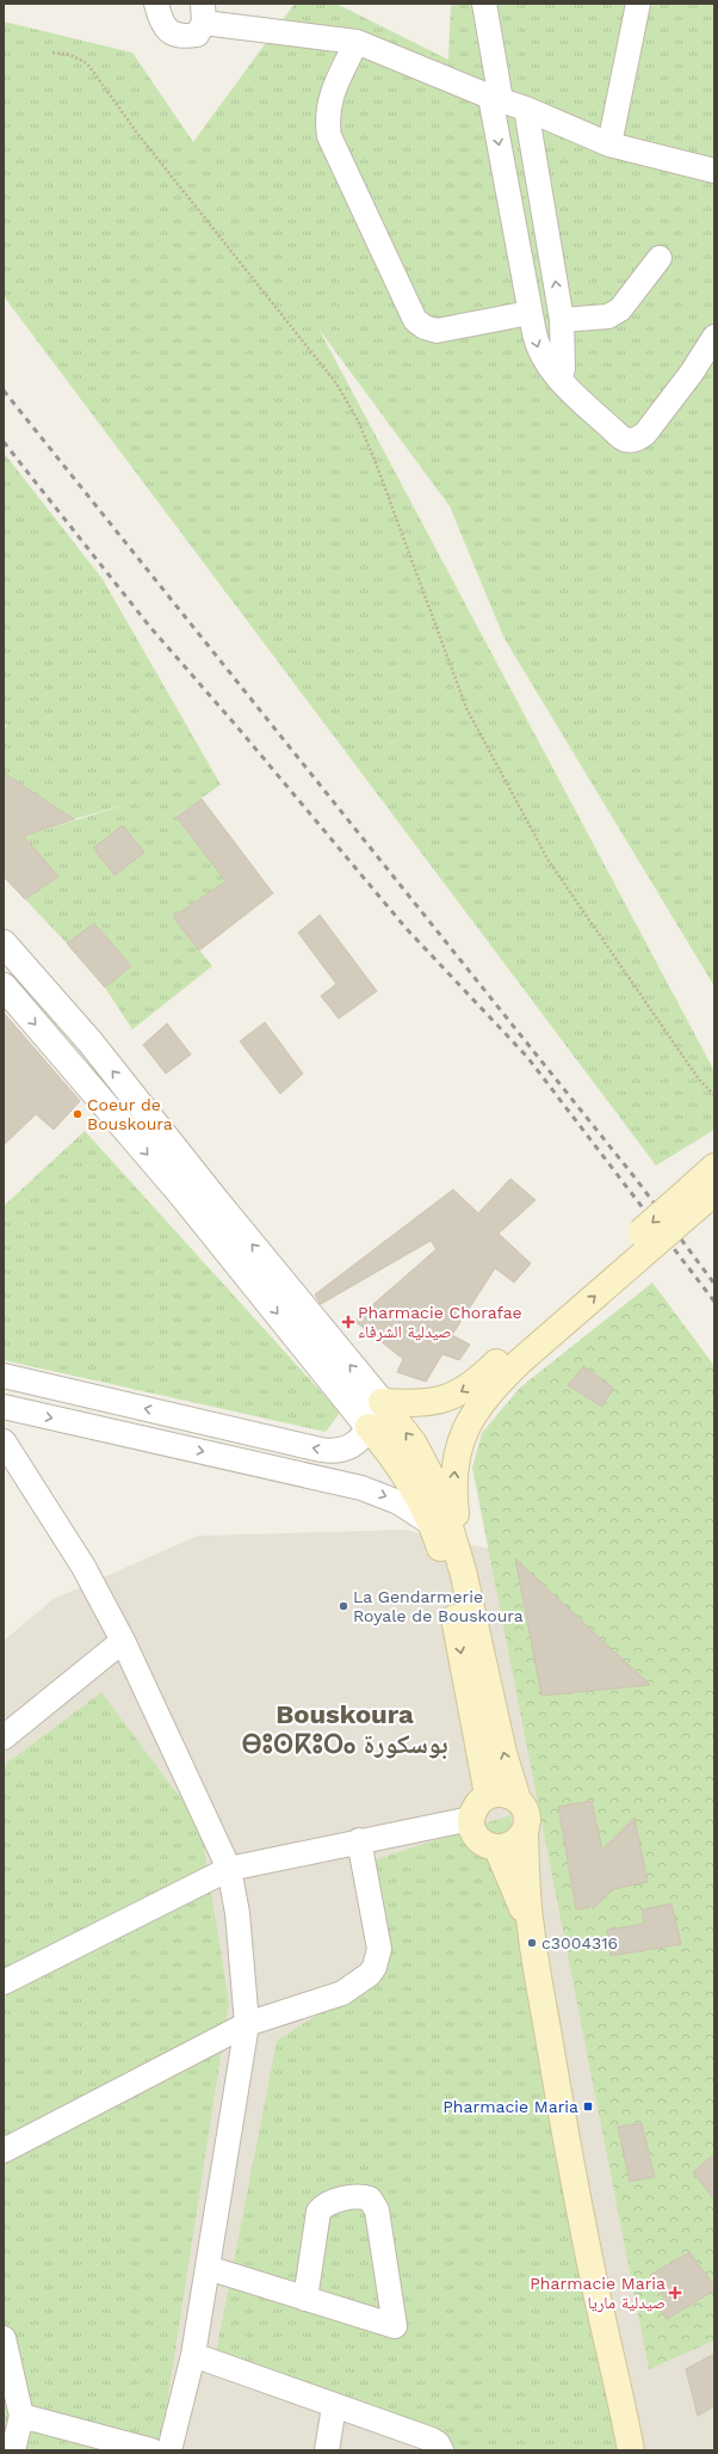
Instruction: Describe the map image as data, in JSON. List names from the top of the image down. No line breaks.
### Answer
{"districts":["Bouskoura ⴱⵓⵙⴽⵓⵔⴰ بوسكورة"],"places":{"other":["Coeur de Bouskoura","La Gendarmerie Royale de Bouskoura","c3004316"],"health":["Pharmacie Chorafae صيدلية الشرفاء","Pharmacie Maria صيدلية ماريا"],"transit":["Pharmacie Maria"]}}
